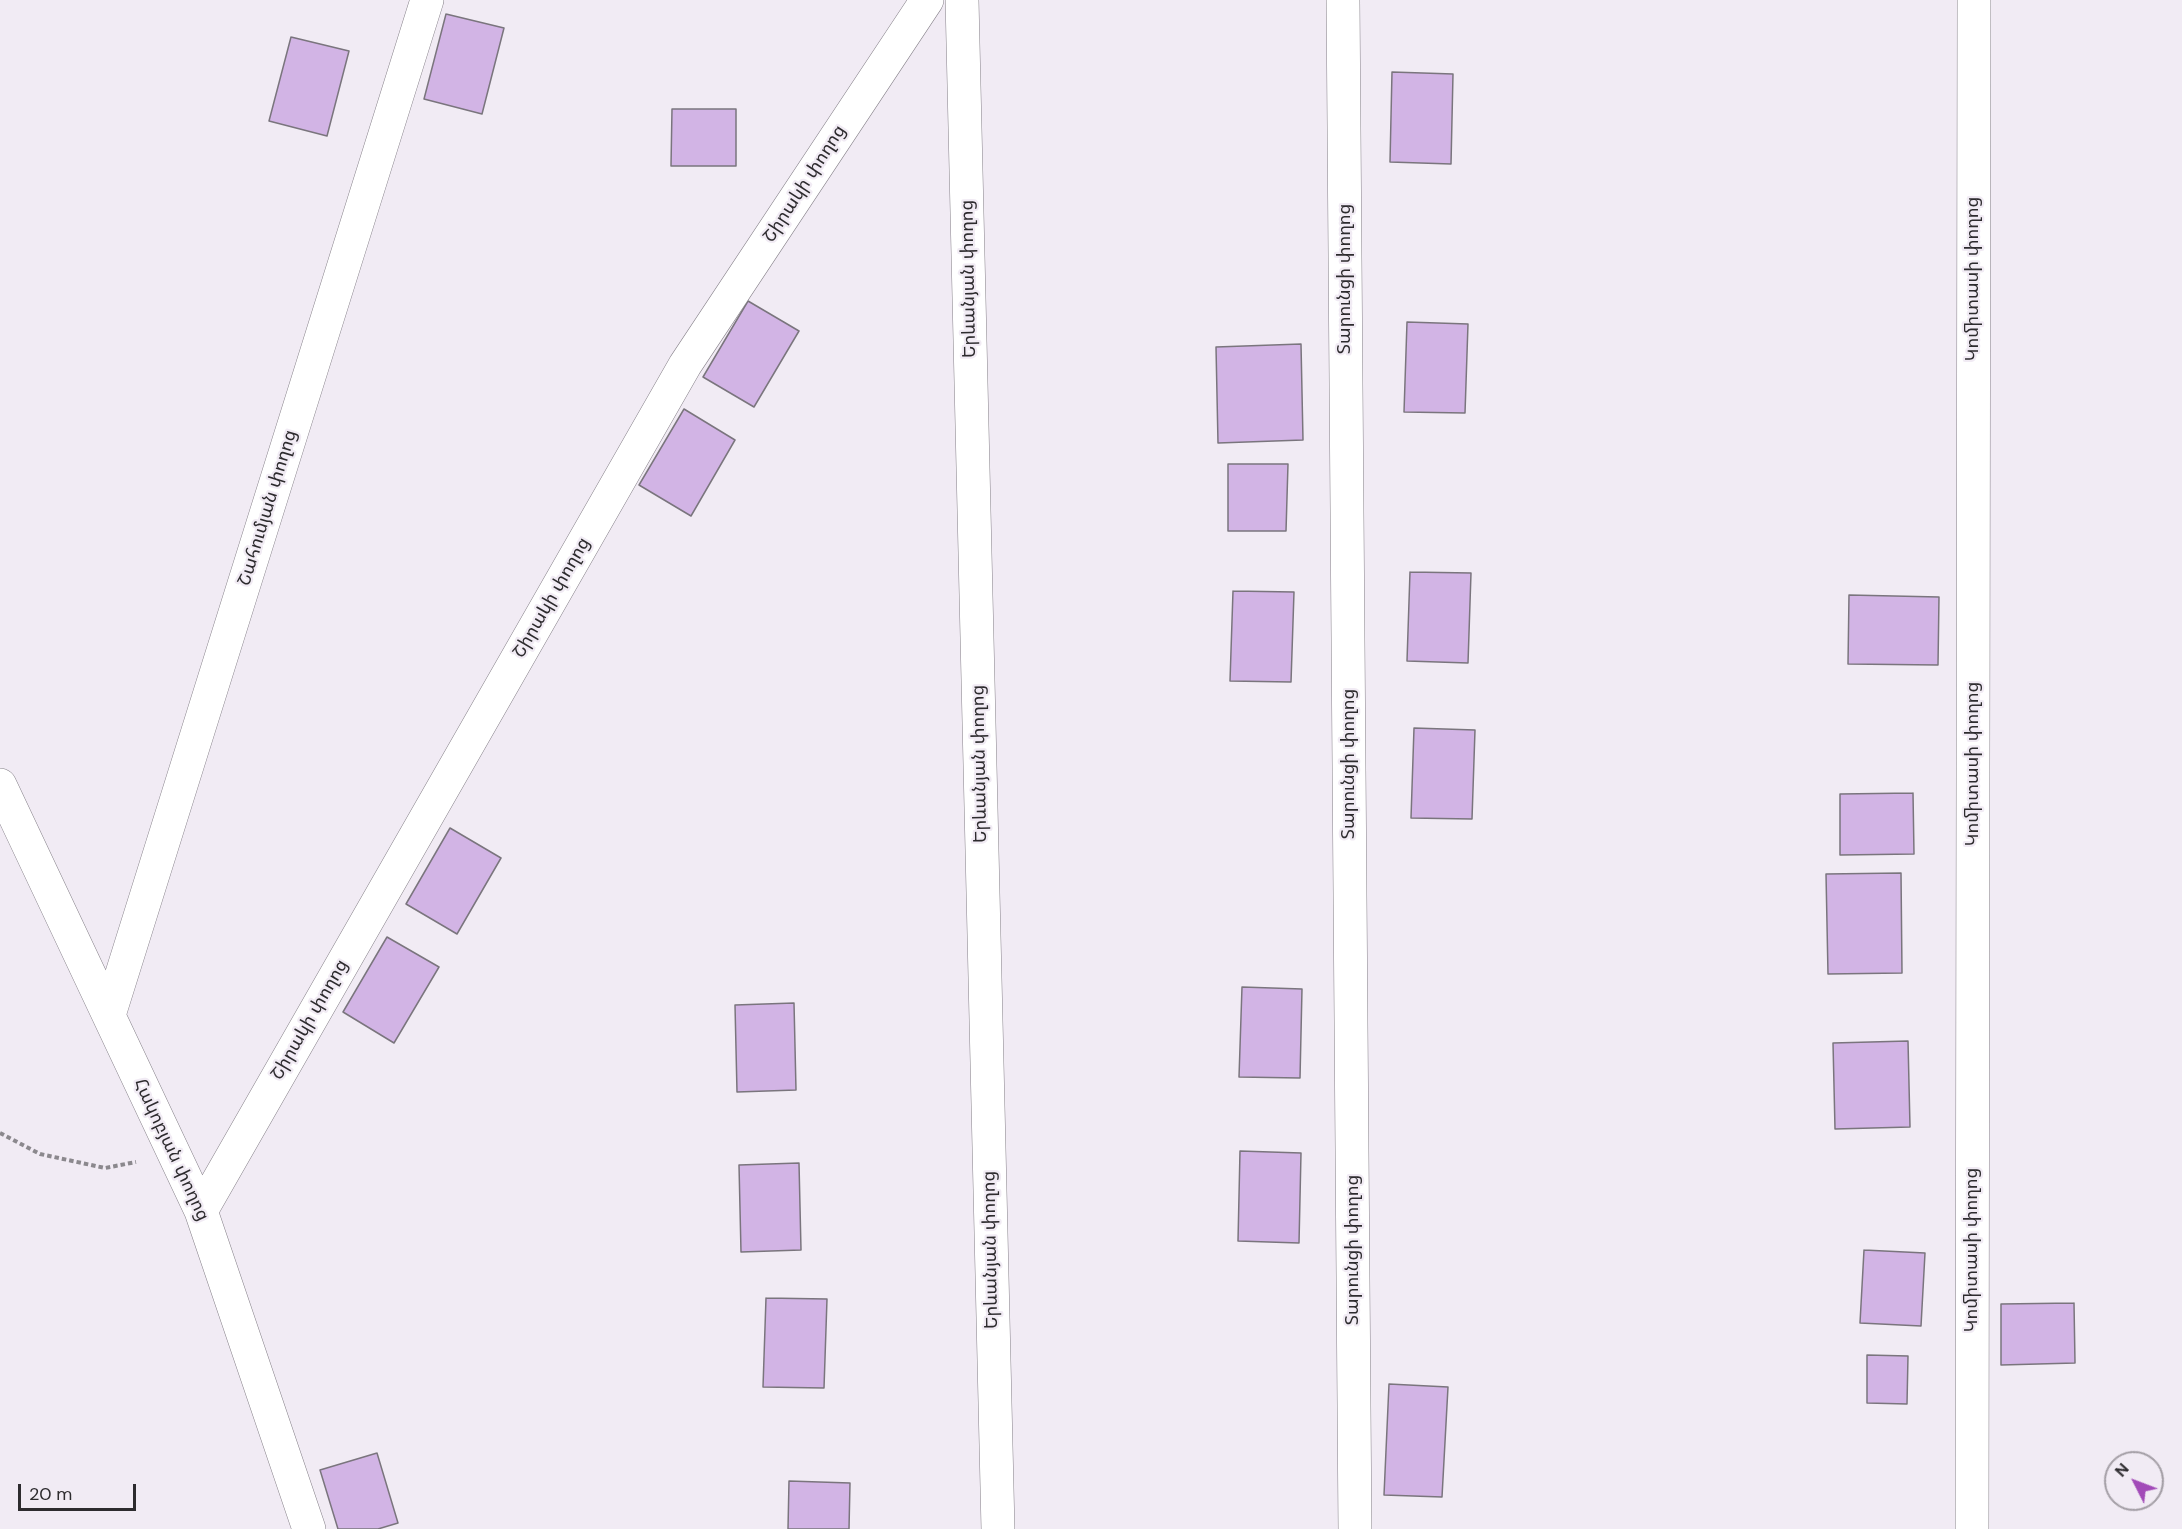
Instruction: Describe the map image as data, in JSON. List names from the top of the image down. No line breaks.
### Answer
{"streets":{"street":["Շիրակի փողոց","Երևանյան փողոց","Տարունցի փողոց","Կոմիտասի փողոց","Շահումյան փողոց","Հակոբյան փողոց"]},"crossings":[["Շիրակի փողոց","Հակոբյան փողոց"],["Շահումյան փողոց","Հակոբյան փողոց"]],"scale_bar":"20 m","north":"top left"}
